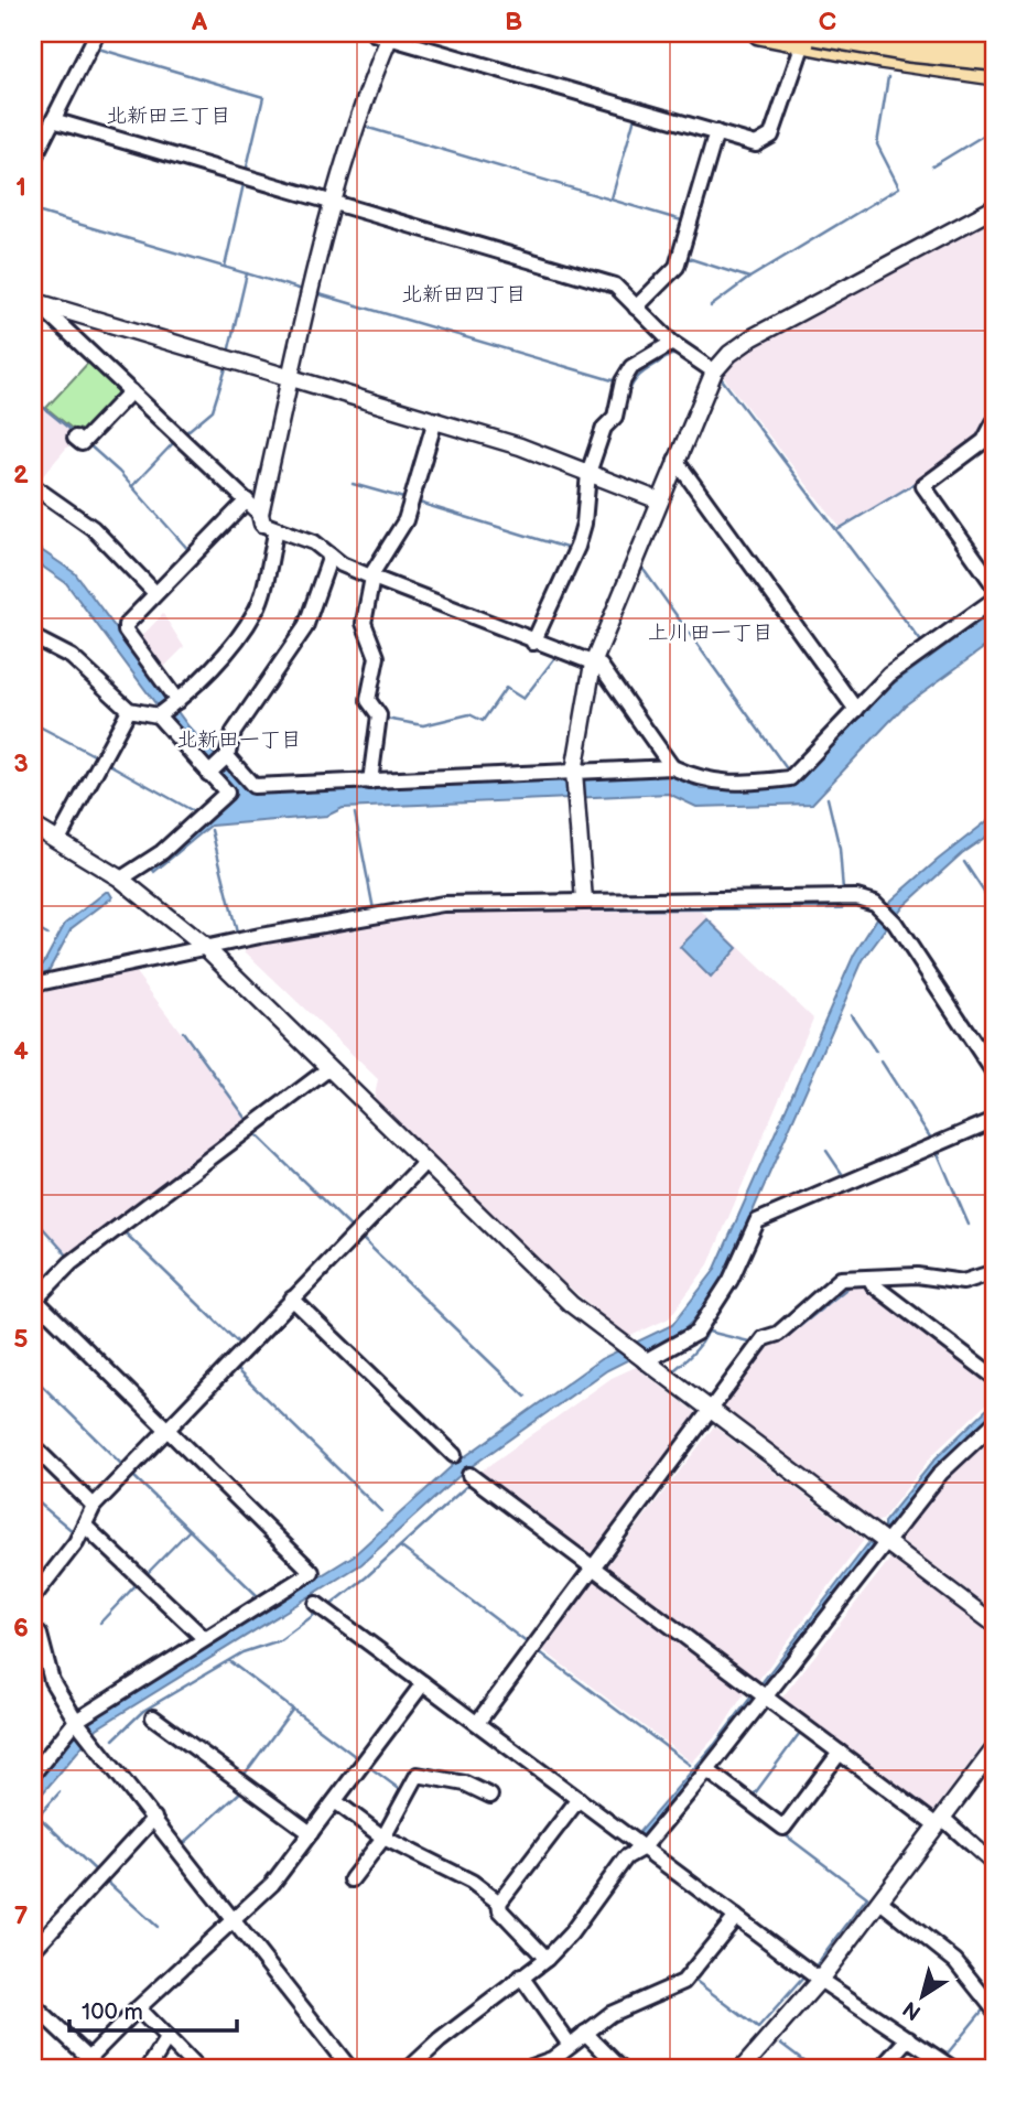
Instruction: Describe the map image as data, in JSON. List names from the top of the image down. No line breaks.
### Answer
{"districts":["北新田三丁目","北新田四丁目","上川田一丁目","北新田一丁目"],"scale_bar":"100 m","north":"bottom left","grid":{"columns":["A","B","C"],"rows":["1","2","3","4","5","6","7"]}}
